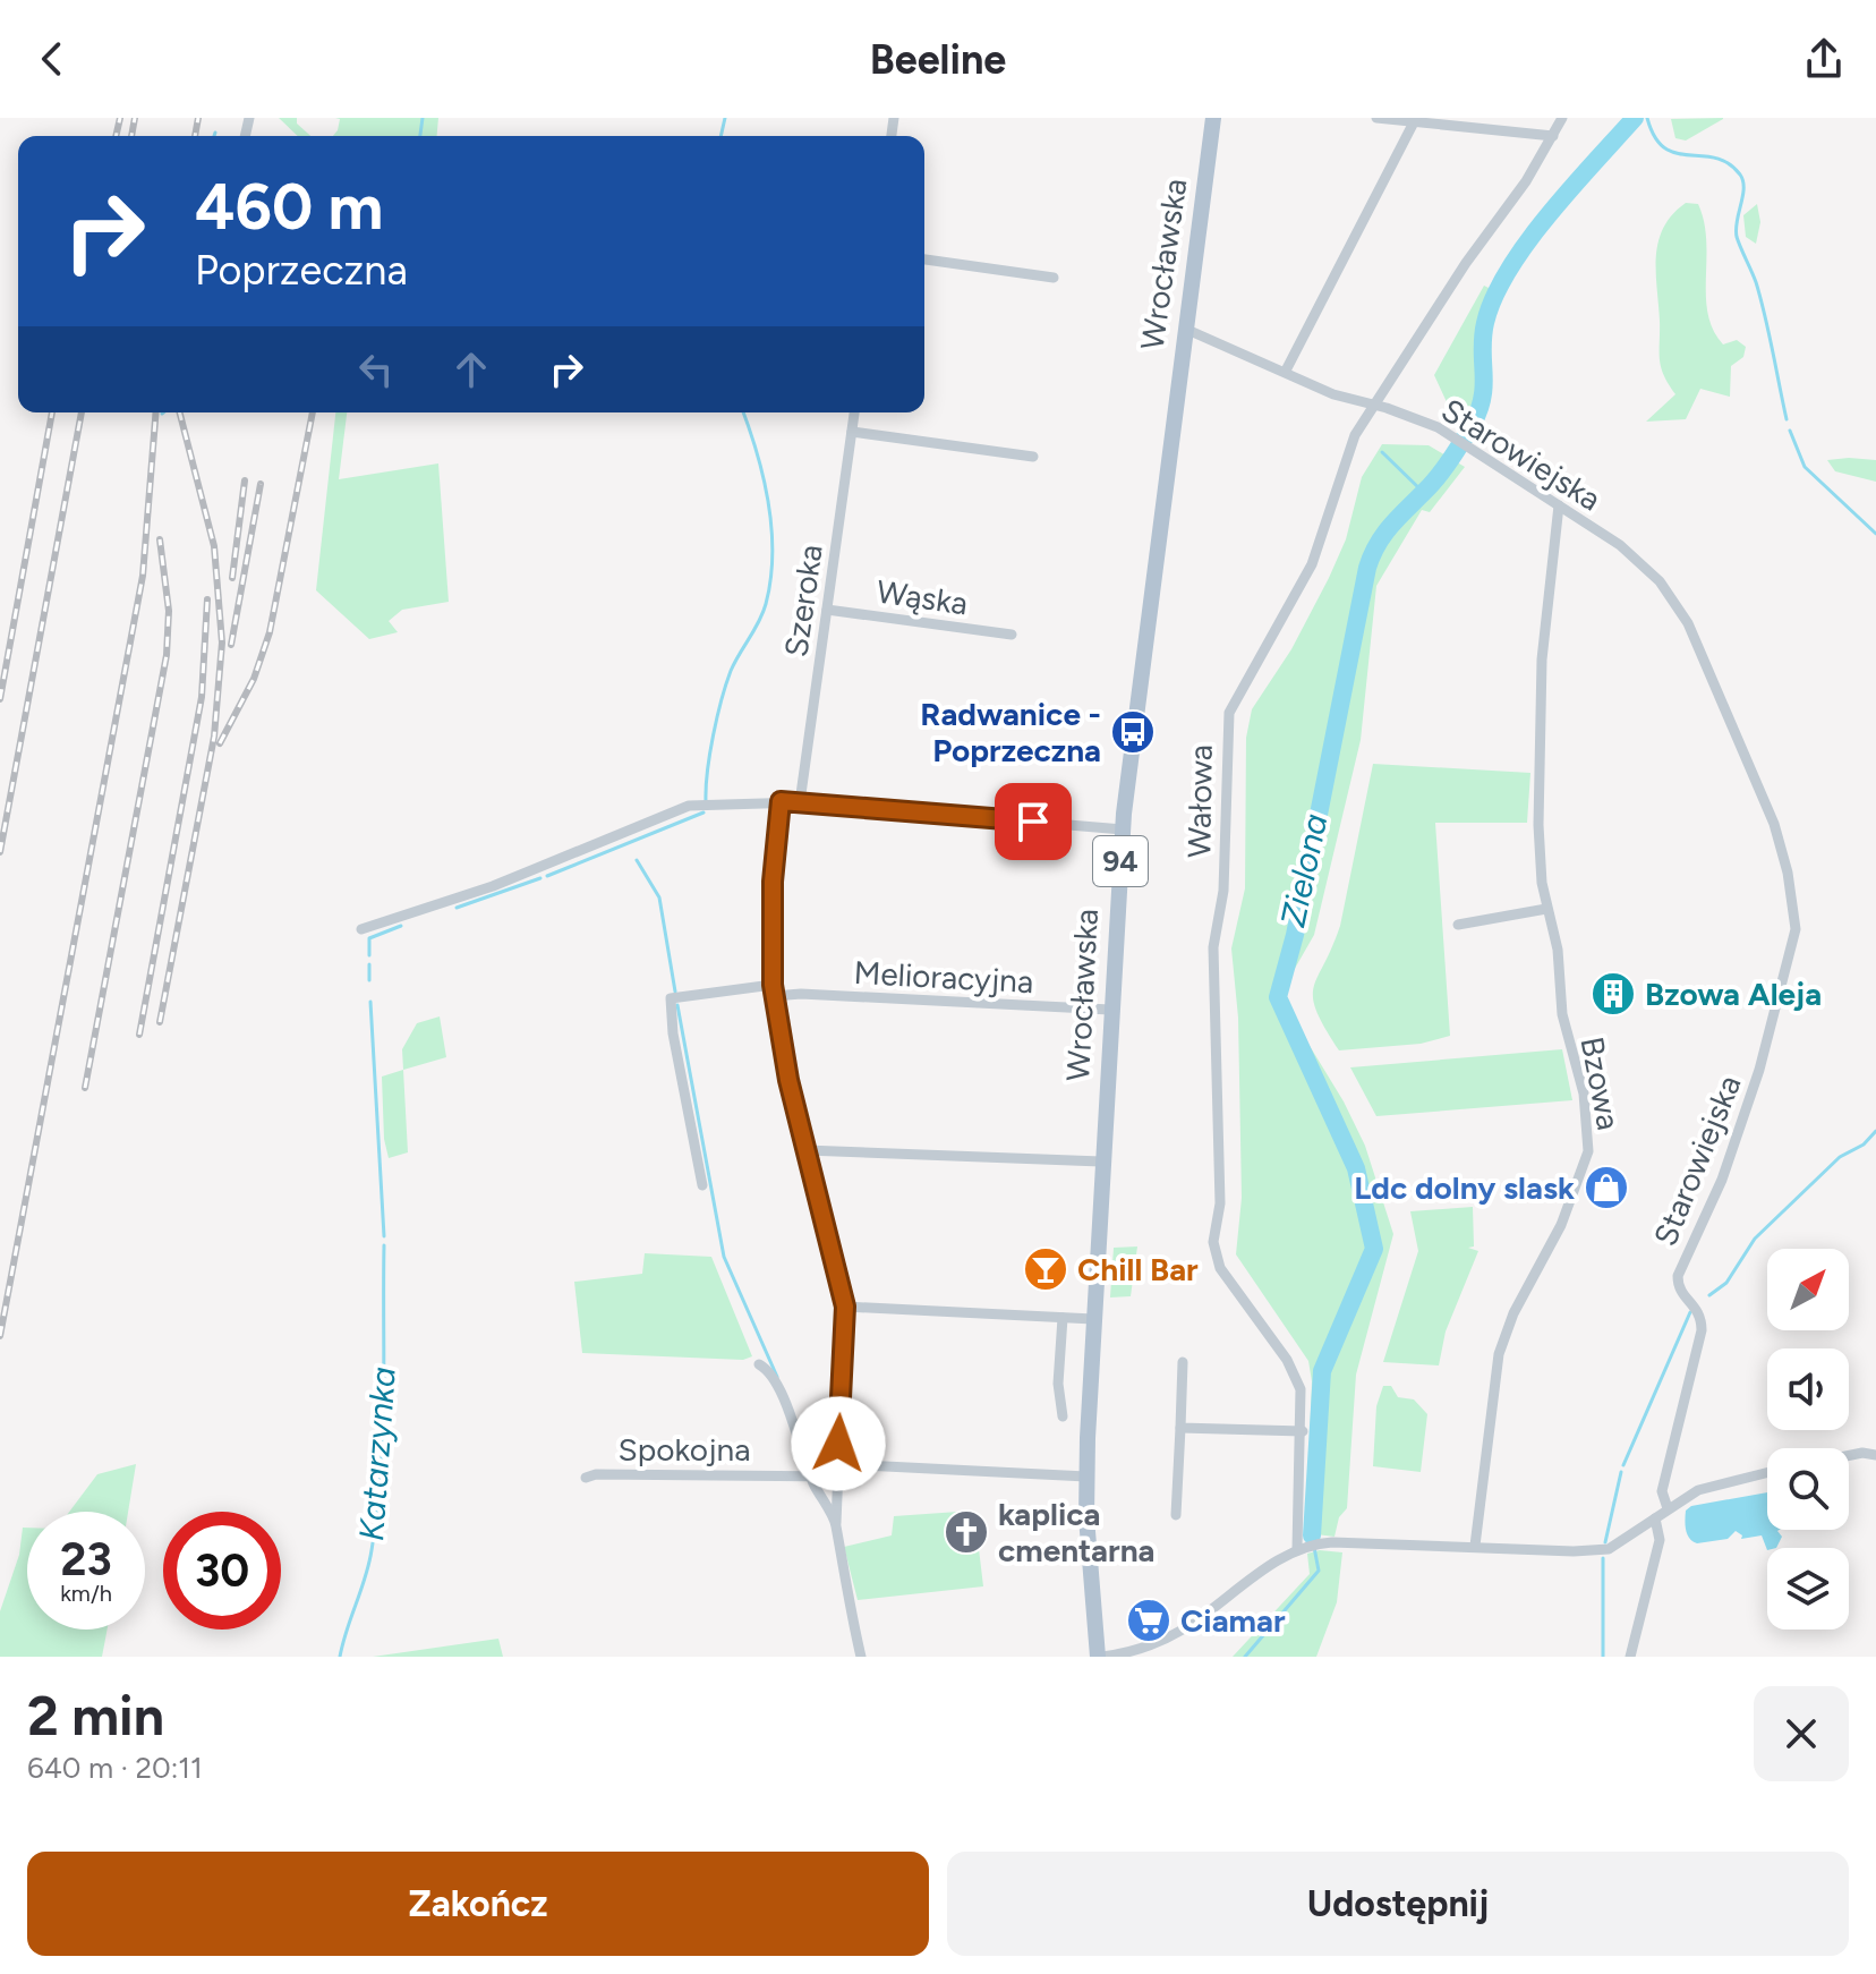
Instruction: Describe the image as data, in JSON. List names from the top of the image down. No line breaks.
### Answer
{"streets":{"main road":["Wrocławska","94"],"street":["Starowiejska","Wąska","Szeroka","Wałowa","Melioracyjna","Bzowa","Spokojna"]},"crossings":[["Wrocławska","Starowiejska"],["Wrocławska","Melioracyjna"],["Starowiejska","Wałowa"],["Starowiejska","Bzowa"],["Wąska","Szeroka"]],"water":["Zielona","Katarzynka"],"places":{"bus stop":["Radwanice - Poprzeczna"],"building":["Bzowa Aleja"],"shop":["Ldc dolny slask"],"bar":["Chill Bar"],"church":["kaplica cmentarna"],"supermarket":["Ciamar"]},"north":"top right","page":{"header":"Beeline","turn":["460 m","Poprzeczna"],"speed":"23 km/h","limit":"30","heading":["2 min","640 m · 20:11"],"buttons":["Zakończ","Udostępnij"]}}
